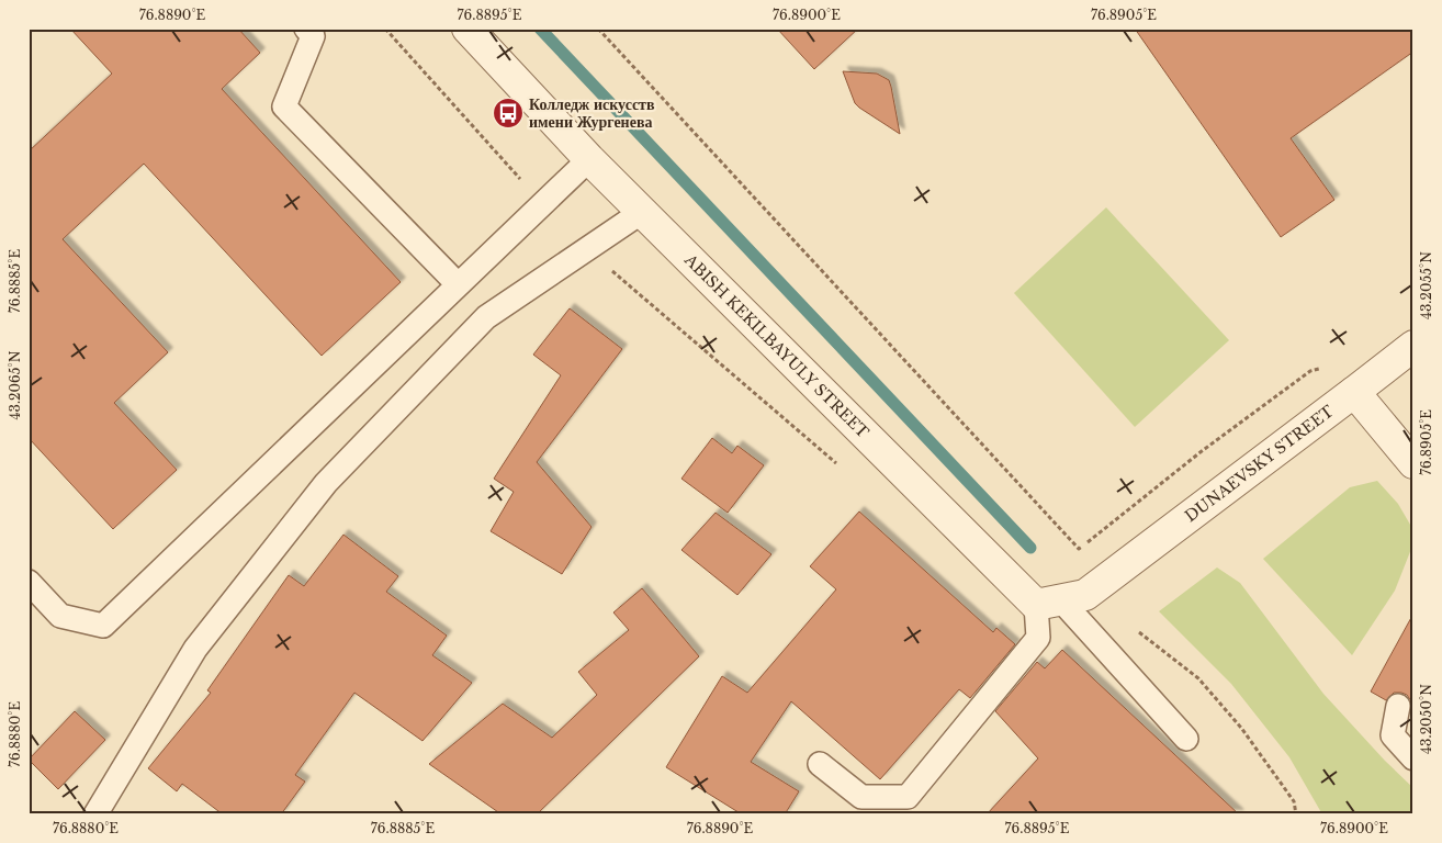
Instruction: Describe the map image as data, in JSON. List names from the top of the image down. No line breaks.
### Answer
{"streets":{"street":["ABISH KEKILBAYULY STREET","DUNAEVSKY STREET"]},"crossings":[["ABISH KEKILBAYULY STREET","DUNAEVSKY STREET"]],"places":{"bus stop":["Колледж искусств имени Жургенева"]},"coordinates":["76.8890°E","76.8895°E","76.8900°E","76.8905°E","76.8885°E","43.2055°N","43.2065°N","43.2050°N","76.8880°E"]}
